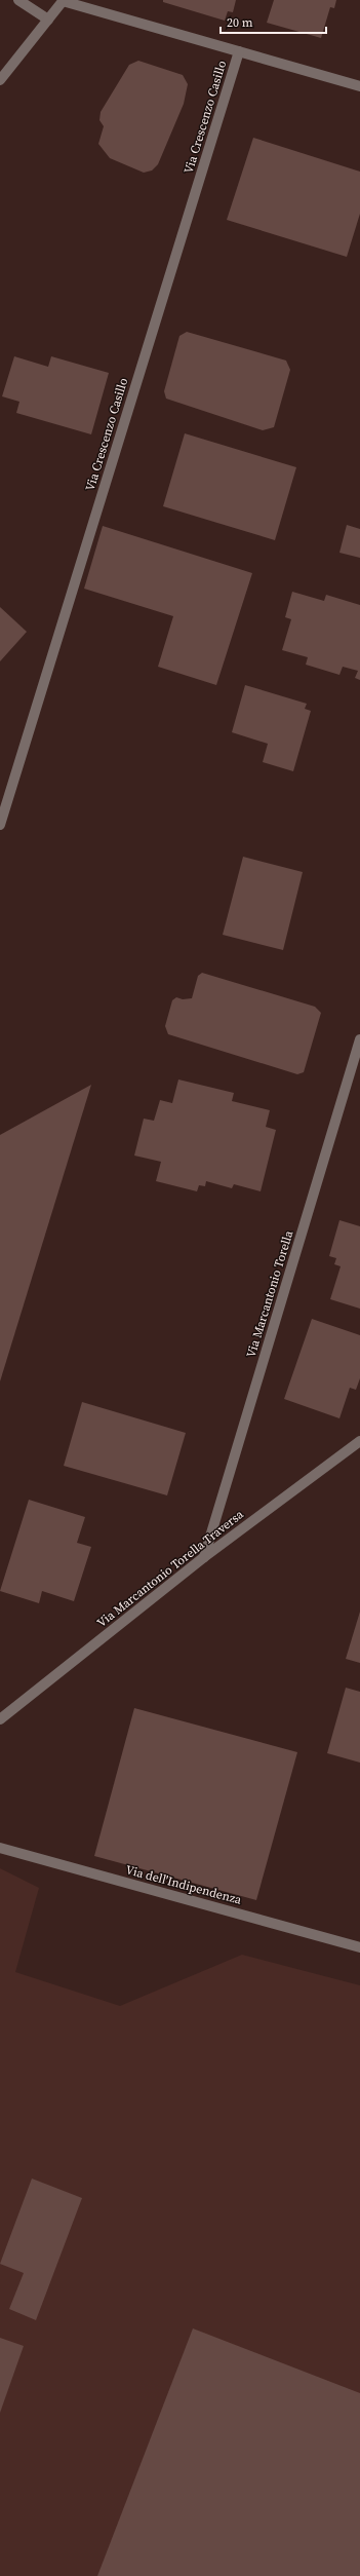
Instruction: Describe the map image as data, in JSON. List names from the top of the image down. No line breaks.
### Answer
{"streets":{"street":["Via Crescenzo Casillo","Via Marcantonio Torella","Via Marcantonio Torella Traversa","Via dell'Indipendenza"]},"crossings":[["Via Marcantonio Torella","Via Marcantonio Torella Traversa"]],"scale_bar":"20 m"}
